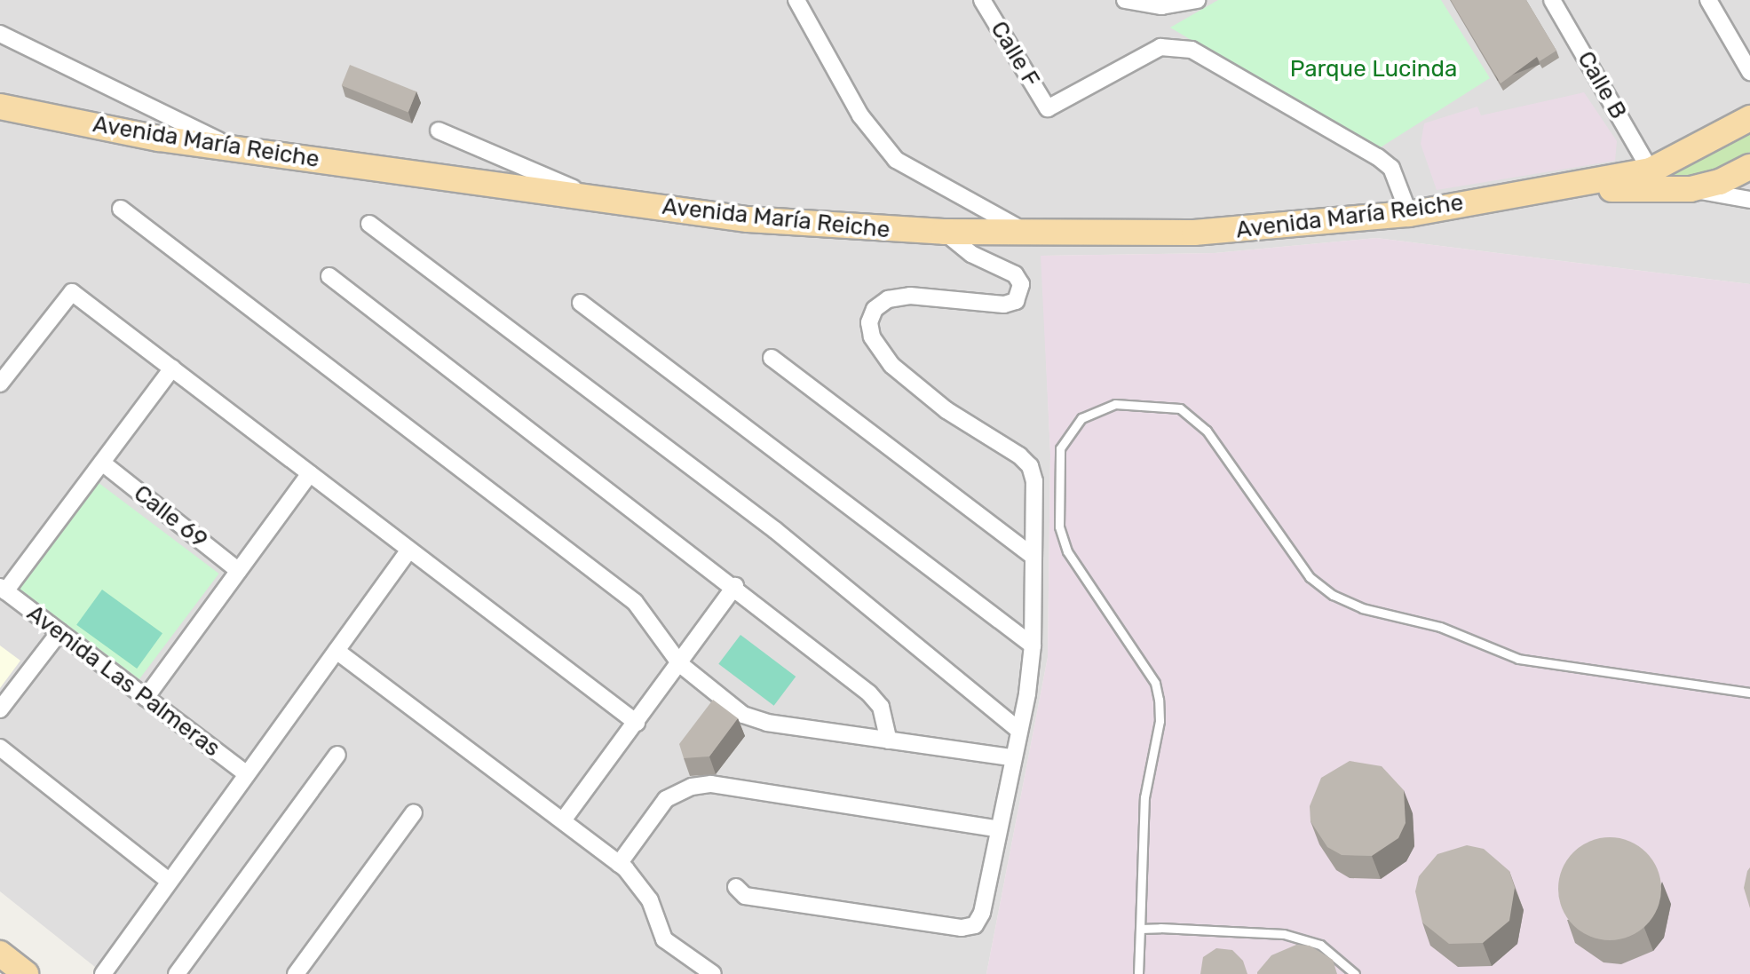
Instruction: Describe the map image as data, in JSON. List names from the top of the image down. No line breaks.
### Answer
{"streets":{"main road":["Avenida María Reiche"],"street":["Calle F","Calle B","Calle 69","Avenida Las Palmeras"]},"crossings":[["Calle F","Avenida María Reiche"],["Calle B","Avenida María Reiche"]],"parks":["Parque Lucinda"]}
